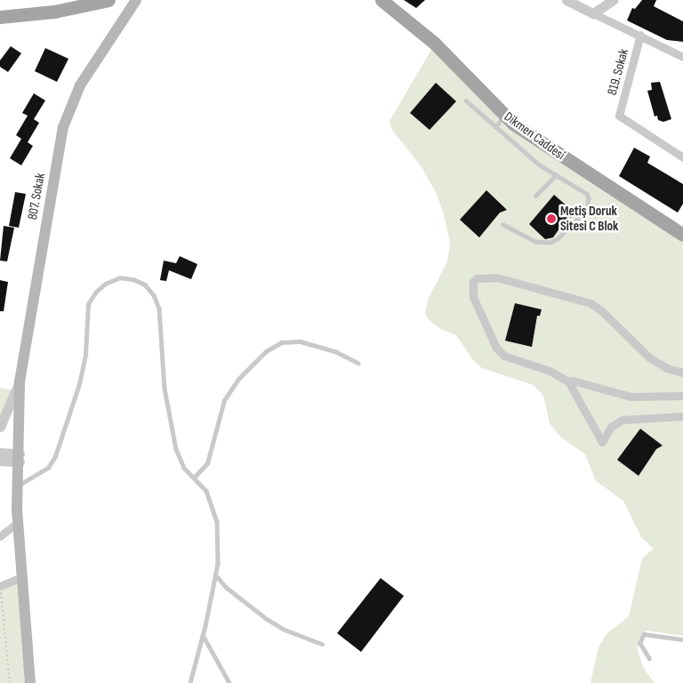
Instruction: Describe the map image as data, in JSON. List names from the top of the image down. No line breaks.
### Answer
{"streets":{"main road":["Dikmen Caddesi","807. Sokak"],"street":["819. Sokak"]},"places":["Metiş Doruk Sitesi C Blok"]}
